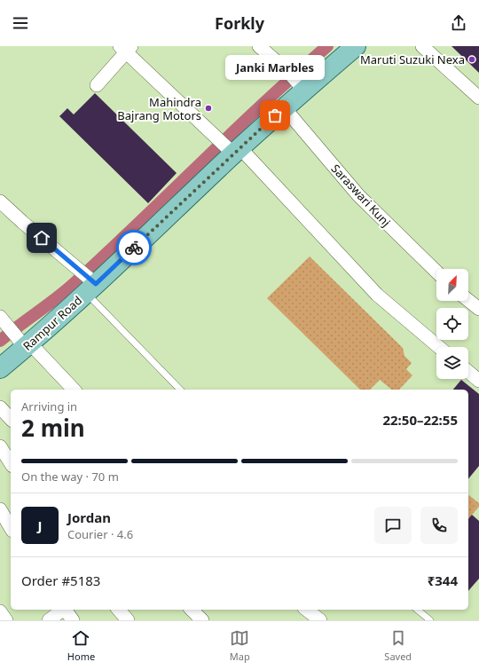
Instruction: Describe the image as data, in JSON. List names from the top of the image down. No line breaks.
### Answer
{"streets":{"main road":["Rampur Road"],"street":["Saraswari Kunj"]},"crossings":[["Saraswari Kunj","Rampur Road"]],"places":["Maruti Suzuki Nexa","Mahindra Bajrang Motors","Janki Marbles"],"north":"top right","page":{"header":"Forkly","bubble":"Janki Marbles","heading":["2 min","Arriving in","22:50–22:55"],"panel":["Jordan","Courier · 4.6","Order #5183","₹344"],"bar":"On the way · 70 m","round":"J","tabs":["Home","Map","Saved"]}}
